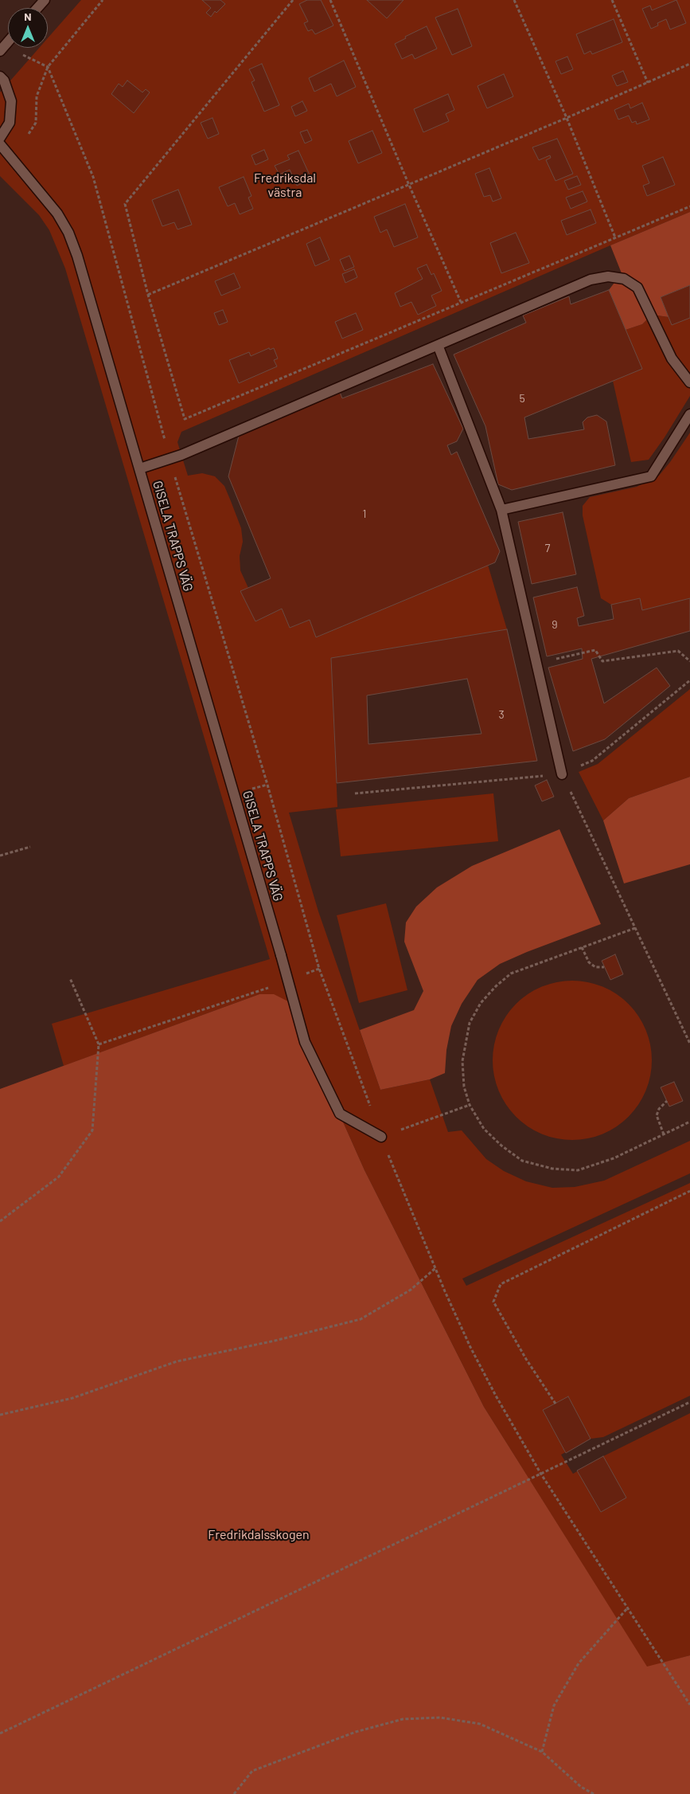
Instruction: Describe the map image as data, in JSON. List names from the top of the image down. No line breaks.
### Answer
{"streets":{"street":["GISELA TRAPPS VÄG"]},"parks":["Fredriksdal västra","Fredrikdalsskogen"],"house_numbers":["5","1","7","9","3"],"north":"top"}
